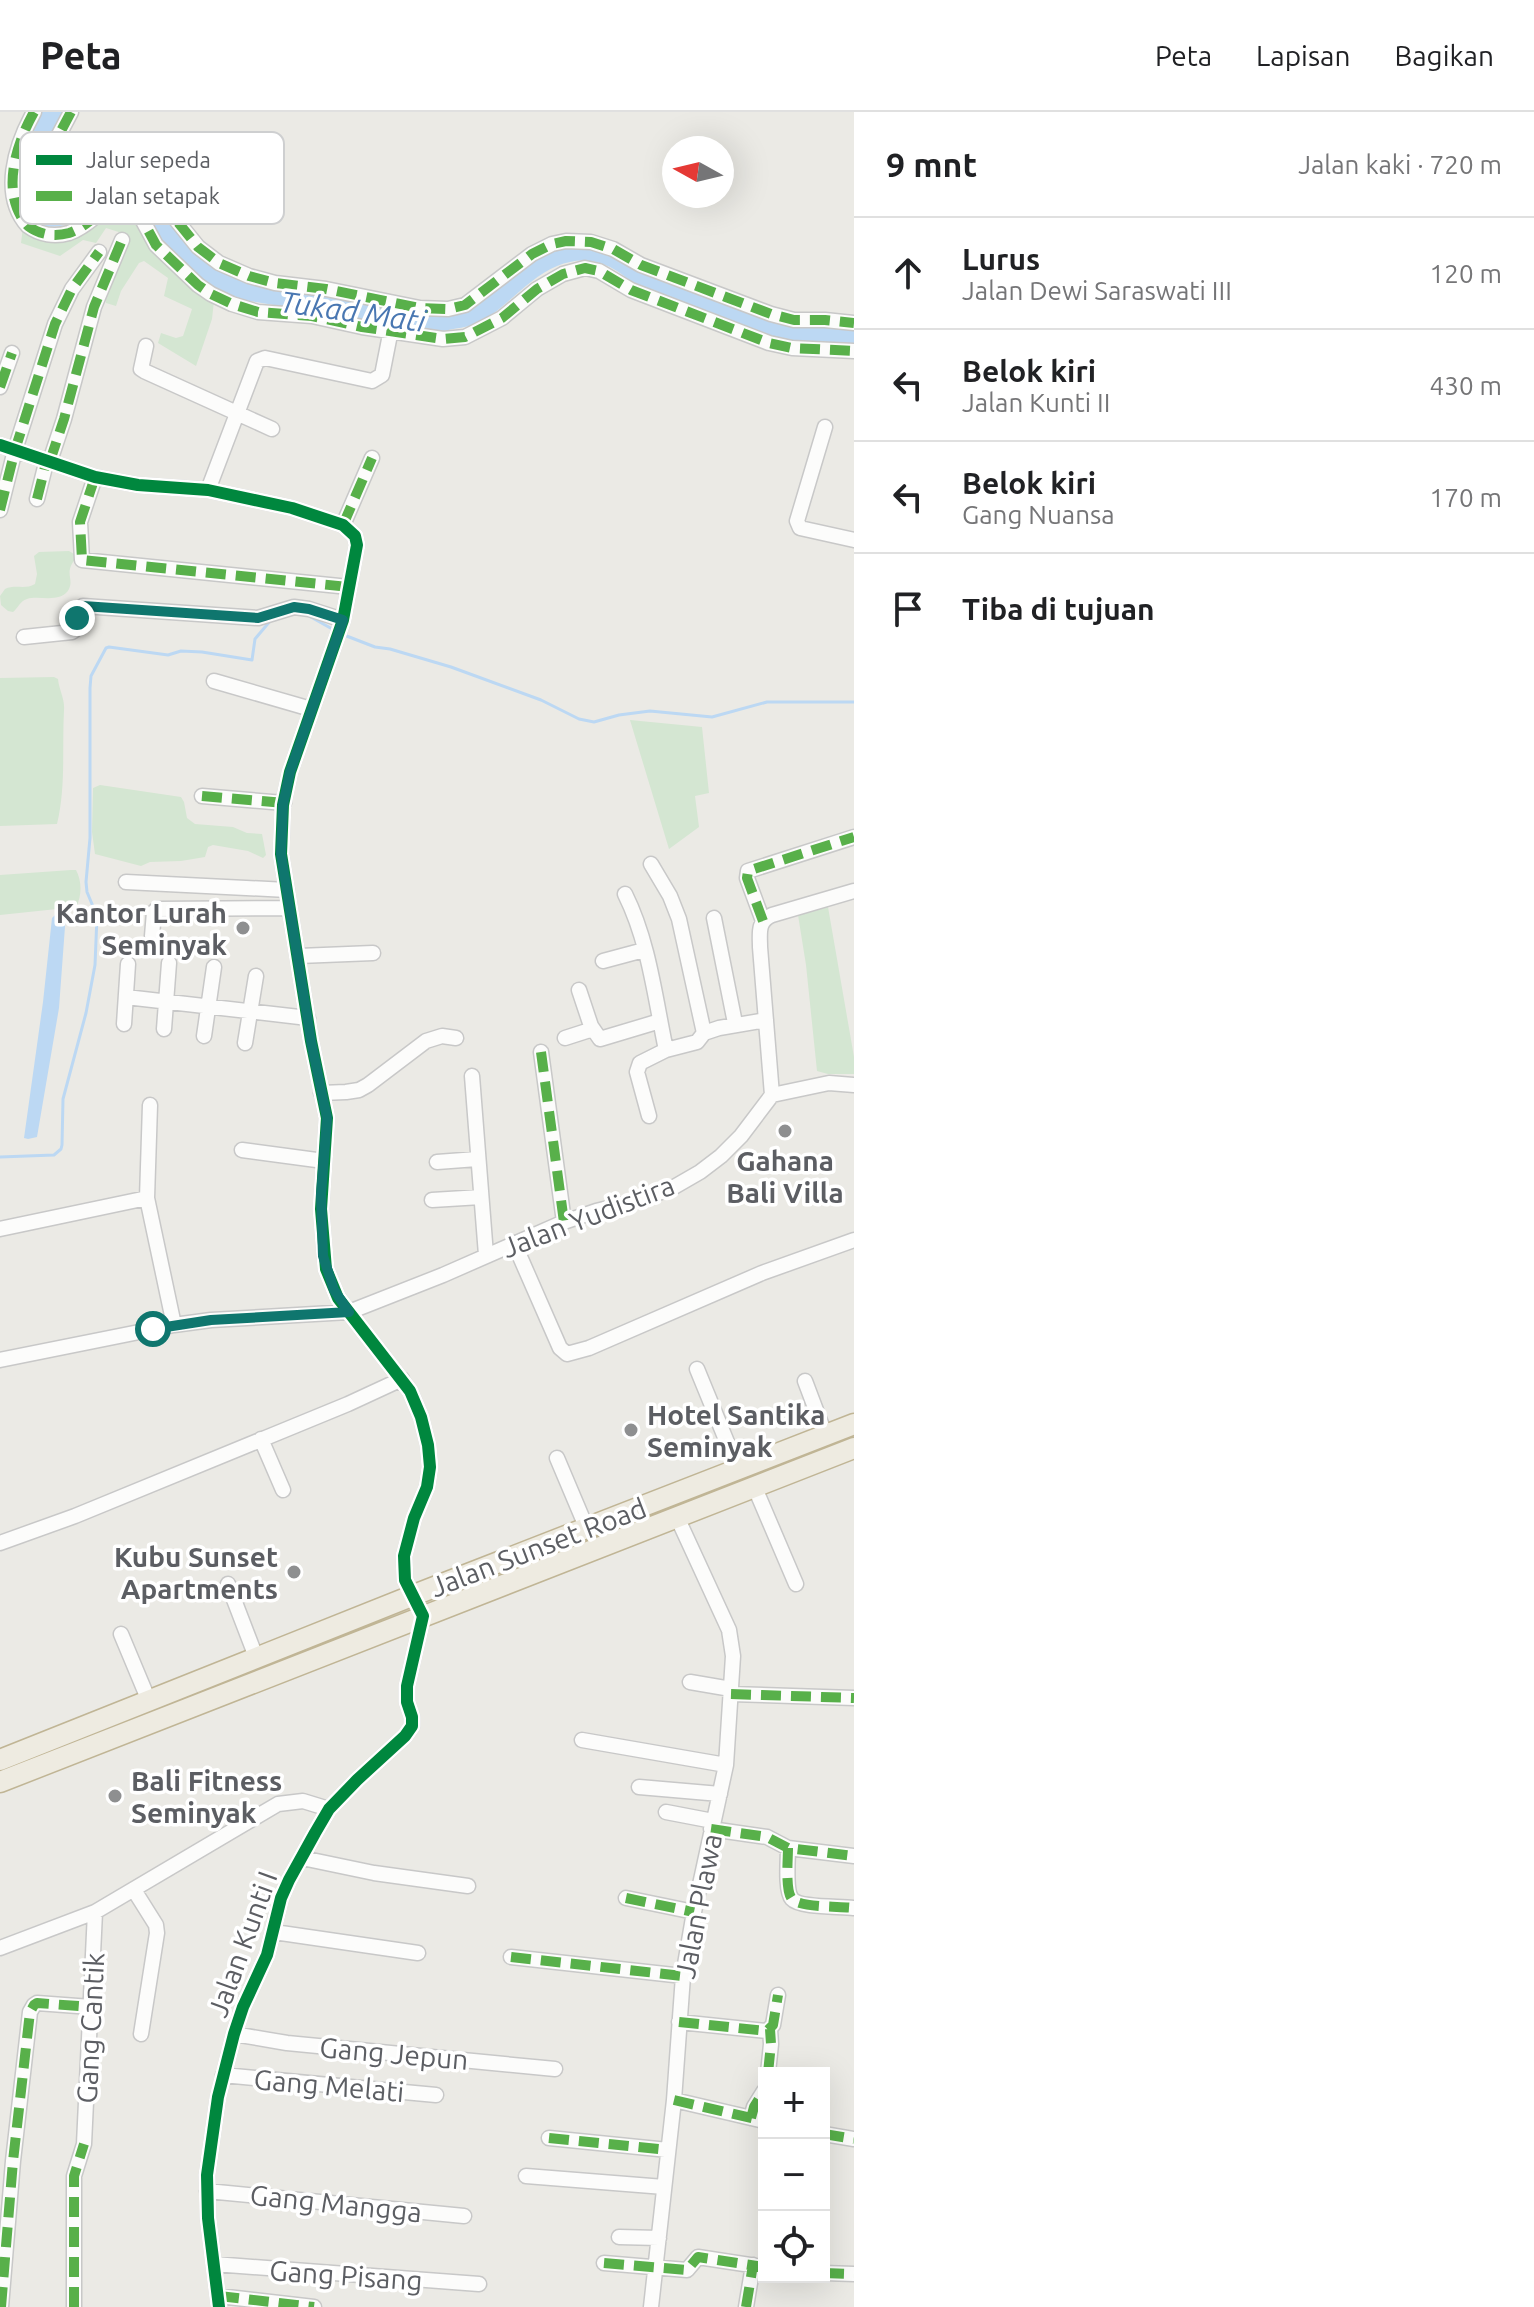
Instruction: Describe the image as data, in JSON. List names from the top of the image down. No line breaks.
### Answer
{"streets":{"highway":["Jalan Sunset Road"],"street":["Jalan Yudistira","Jalan Plawa","Jalan Kunti I","Gang Cantik","Gang Jepun","Gang Melati","Gang Mangga","Gang Pisang"]},"crossings":[["Jalan Sunset Road","Jalan Plawa"],["Jalan Sunset Road","Jalan Kunti I"],["Jalan Kunti I","Gang Jepun"],["Jalan Kunti I","Gang Melati"],["Jalan Kunti I","Gang Mangga"],["Jalan Kunti I","Gang Pisang"]],"water":["Tukad Mati"],"places":["Kantor Lurah Seminyak","Gahana Bali Villa","Hotel Santika Seminyak","Kubu Sunset Apartments","Bali Fitness Seminyak"],"legend":["Jalur sepeda","Jalan setapak"],"north":"left","page":{"header":"Peta","nav":["Peta","Lapisan","Bagikan"],"heading":["9 mnt","Jalan kaki · 720 m"],"list":[["Lurus","Jalan Dewi Saraswati III","120 m"],["Belok kiri","Jalan Kunti II","430 m"],["Belok kiri","Gang Nuansa","170 m"],"Tiba di tujuan"],"map_buttons":["+","−"]}}
